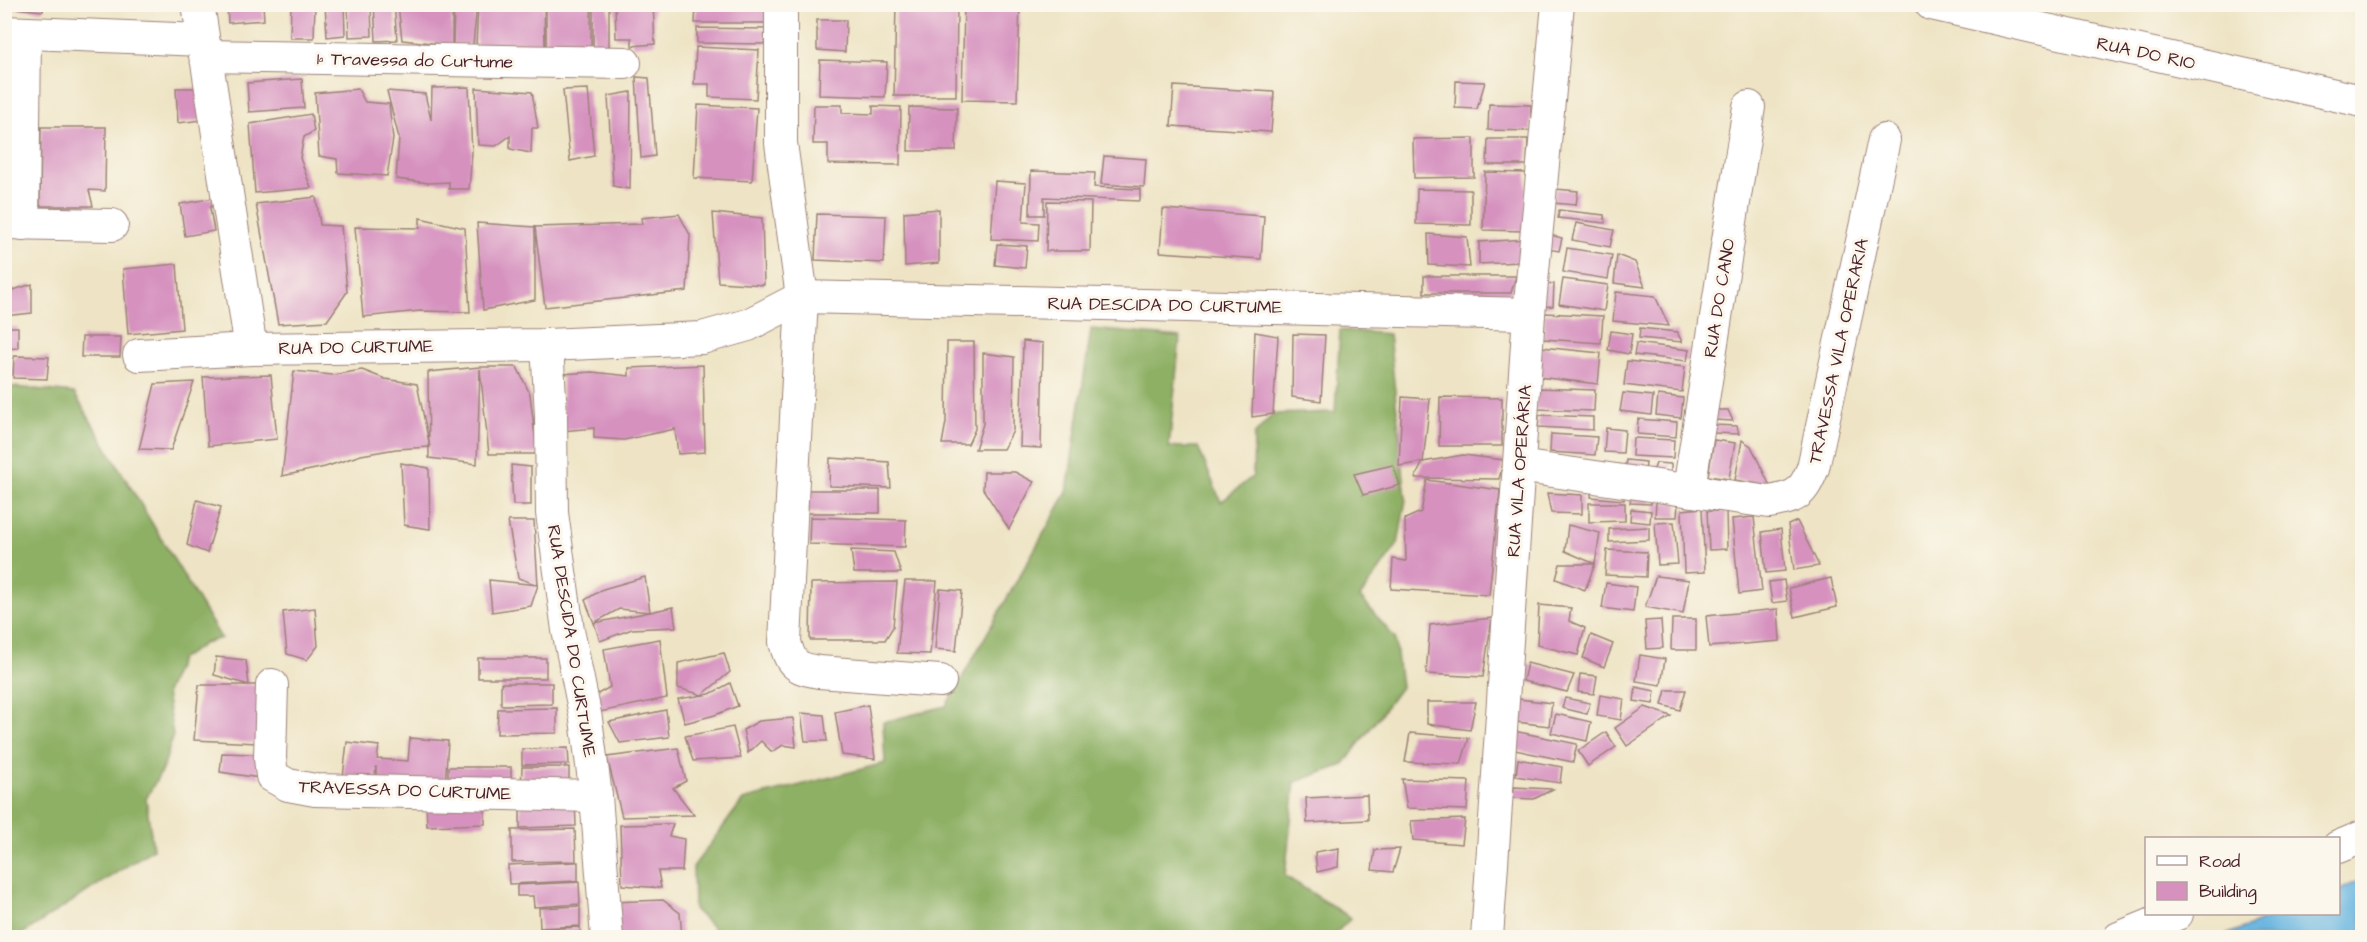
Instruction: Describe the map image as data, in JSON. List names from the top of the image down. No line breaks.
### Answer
{"streets":{"street":["RUA DO RIO","1ª Travessa do Curtume","RUA DO CANO","RUA DESCIDA DO CURTUME","RUA DO CURTUME","TRAVESSA VILA OPERARIA","RUA VILA OPERÁRIA","TRAVESSA DO CURTUME"]},"crossings":[["RUA DO CANO","TRAVESSA VILA OPERARIA"],["RUA DESCIDA DO CURTUME","RUA DO CURTUME"],["RUA DESCIDA DO CURTUME","RUA VILA OPERÁRIA"],["RUA DESCIDA DO CURTUME","TRAVESSA DO CURTUME"],["TRAVESSA VILA OPERARIA","RUA VILA OPERÁRIA"]],"legend":["Road","Building"]}
